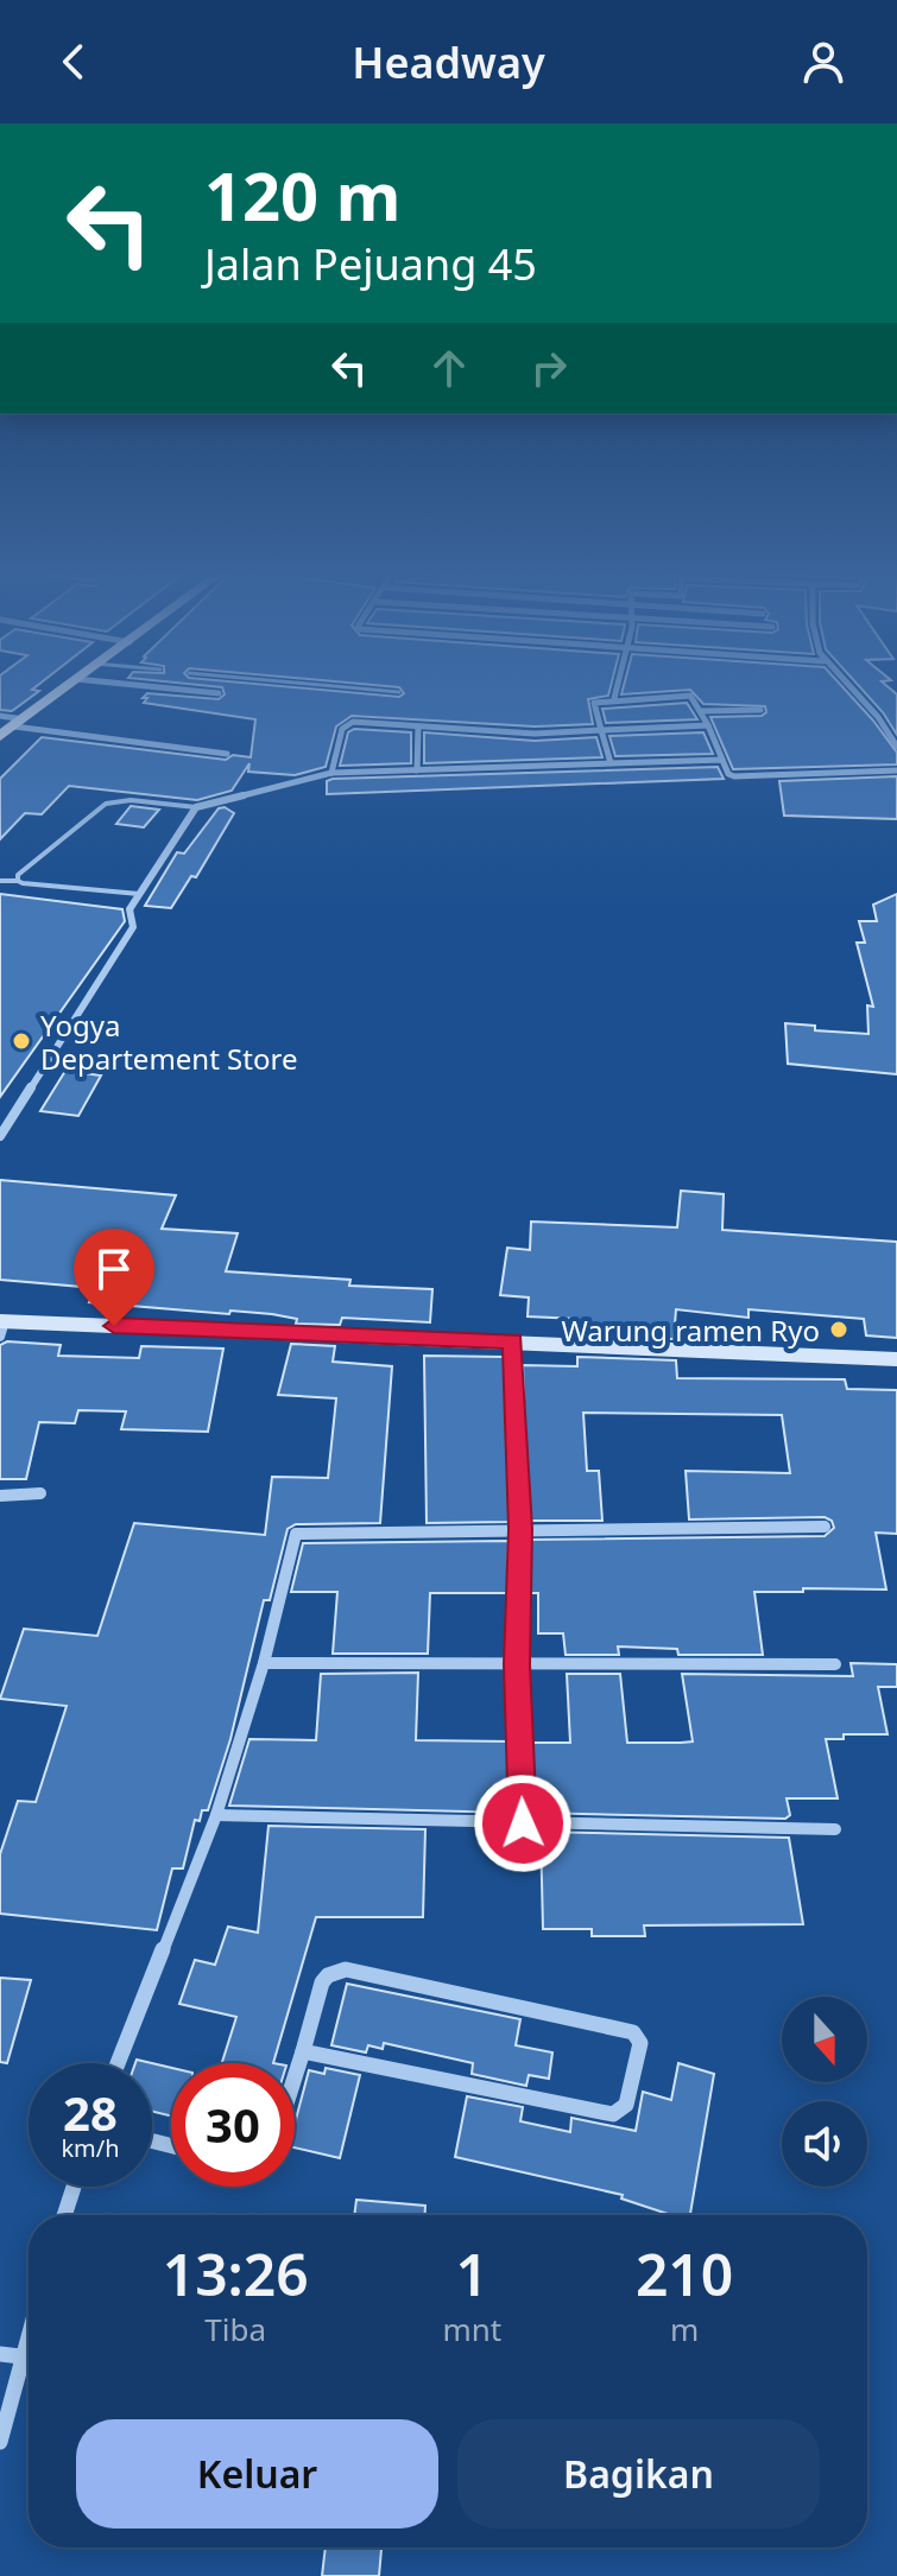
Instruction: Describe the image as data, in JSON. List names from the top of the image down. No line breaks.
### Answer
{"places":["Yogya Departement Store","Warung ramen Ryo"],"north":"bottom","page":{"header":"Headway","turn":["120 m","Jalan Pejuang 45"],"speed":"28 km/h","limit":"30","eta":["13:26","Tiba","1","mnt","210","m"],"buttons":["Keluar","Bagikan"]}}
